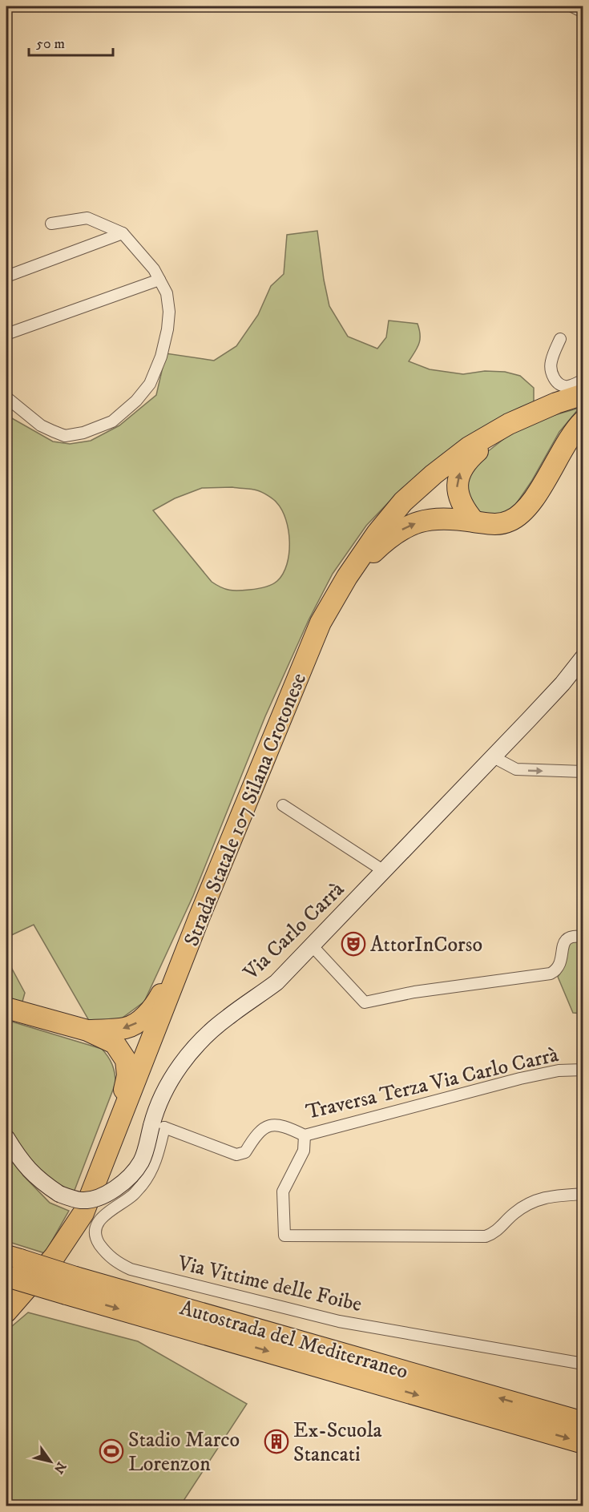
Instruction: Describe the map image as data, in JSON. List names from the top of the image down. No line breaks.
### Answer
{"streets":{"highway":["Strada Statale 107 Silana Crotonese","Autostrada del Mediterraneo"],"main road":["Via Carlo Carrà"],"street":["Traversa Terza Via Carlo Carrà","Via Vittime delle Foibe"]},"crossings":[["Via Carlo Carrà","Traversa Terza Via Carlo Carrà"],["Via Carlo Carrà","Via Vittime delle Foibe"],["Traversa Terza Via Carlo Carrà","Via Vittime delle Foibe"]],"places":{"theatre":["AttorInCorso"],"building":["Ex-Scuola Stancati"],"sports":["Stadio Marco Lorenzon"]},"scale_bar":"50 m","north":"bottom right"}
